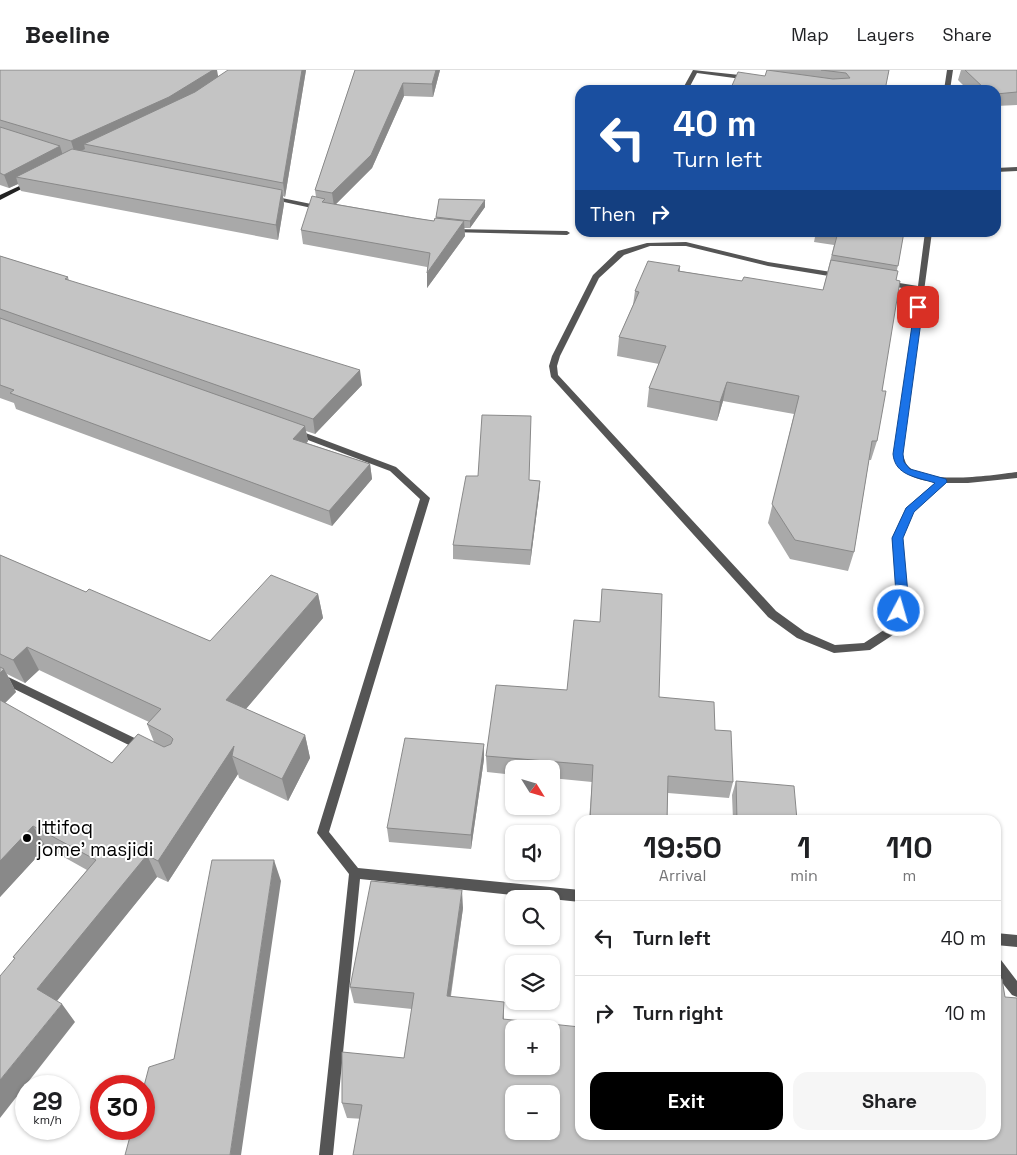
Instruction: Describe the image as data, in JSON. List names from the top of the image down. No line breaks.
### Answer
{"places":["Ittifoq jome’ masjidi"],"north":"bottom right","page":{"header":"Beeline","nav":["Map","Layers","Share"],"turn":["40 m","Turn left"],"then":"Then","map_buttons":["+","−"],"eta":["19:50","Arrival","1","min","110","m"],"list":[{"name":"Turn left","value":"40 m"},{"name":"Turn right","value":"10 m"}],"buttons":["Exit","Share"],"speed":"29 km/h","limit":"30"}}
